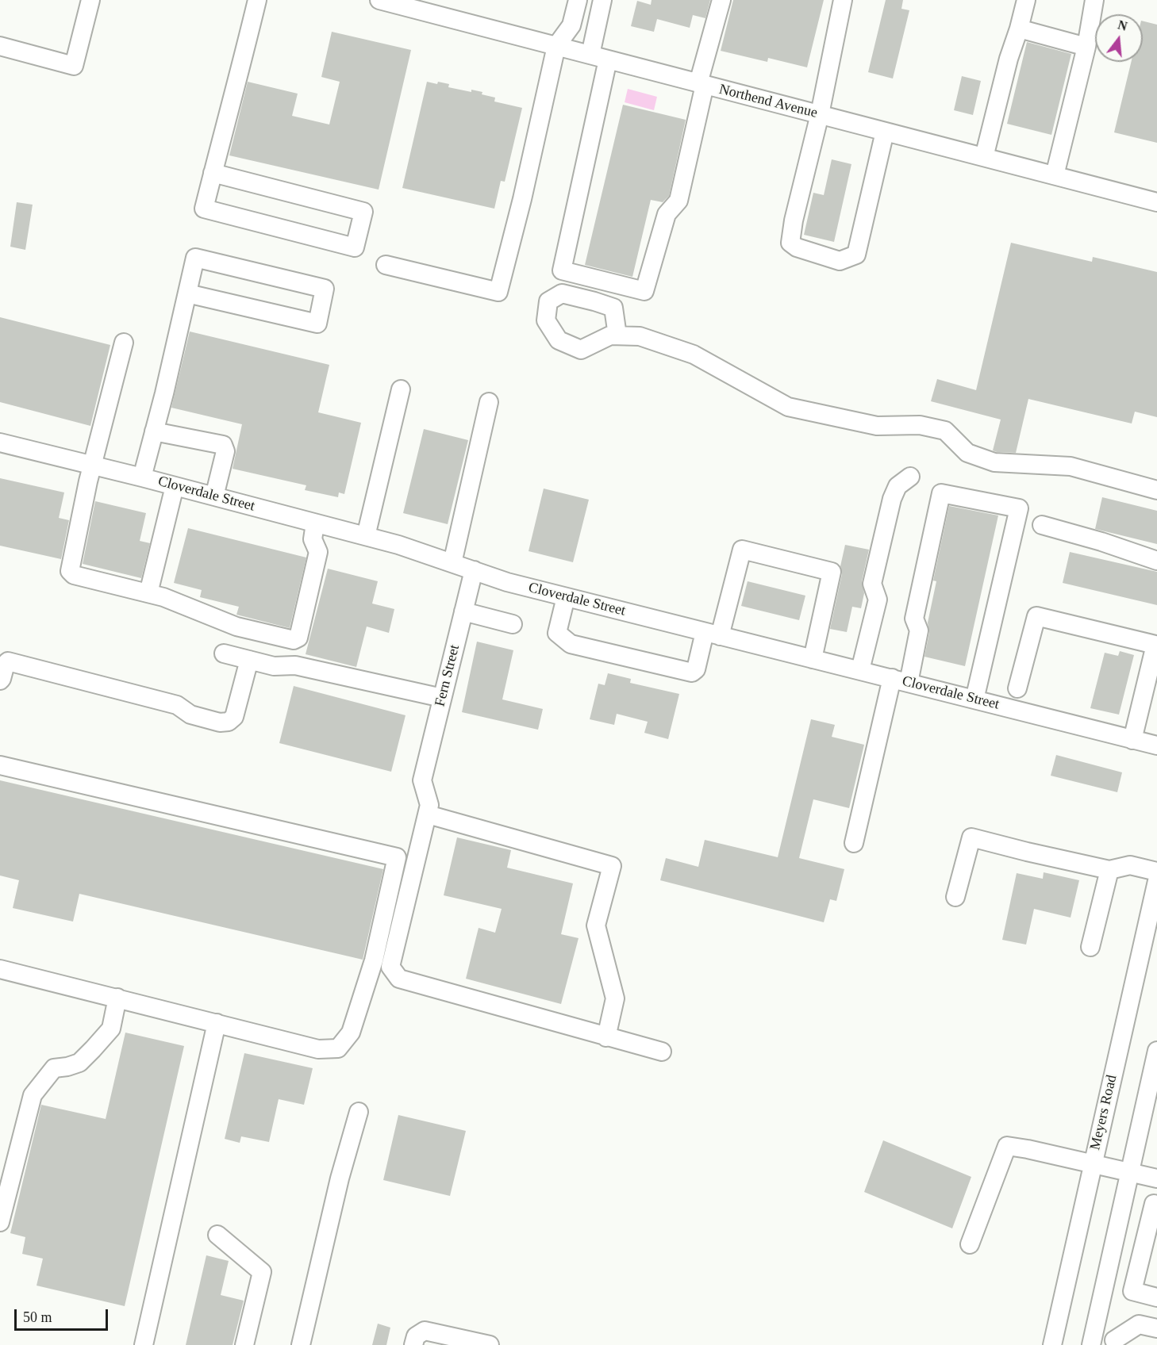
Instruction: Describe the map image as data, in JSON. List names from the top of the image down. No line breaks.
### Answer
{"streets":{"street":["Northend Avenue","Cloverdale Street","Fern Street","Meyers Road"]},"crossings":[["Cloverdale Street","Fern Street"]],"scale_bar":"50 m","north":"top"}
